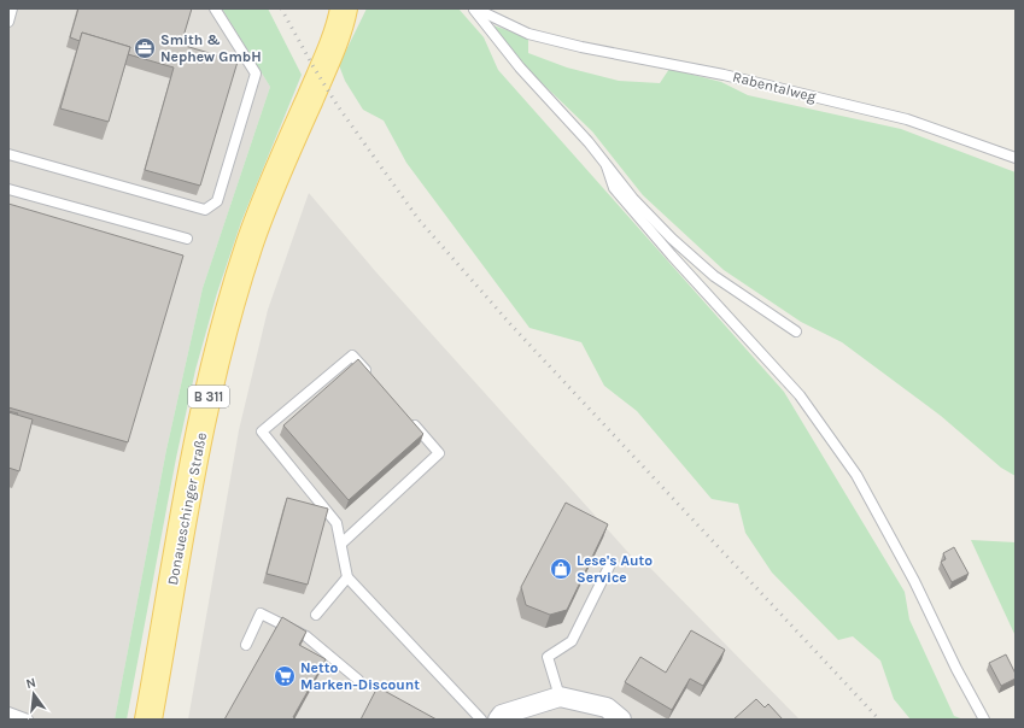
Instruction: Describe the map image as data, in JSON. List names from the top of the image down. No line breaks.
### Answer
{"streets":{"main road":["B 311","Donaueschinger Straße"],"lane":["Rabentalweg"]},"places":{"office":["Smith & Nephew GmbH"],"shop":["Lese's Auto Service"],"supermarket":["Netto Marken-Discount"]},"north":"top"}
